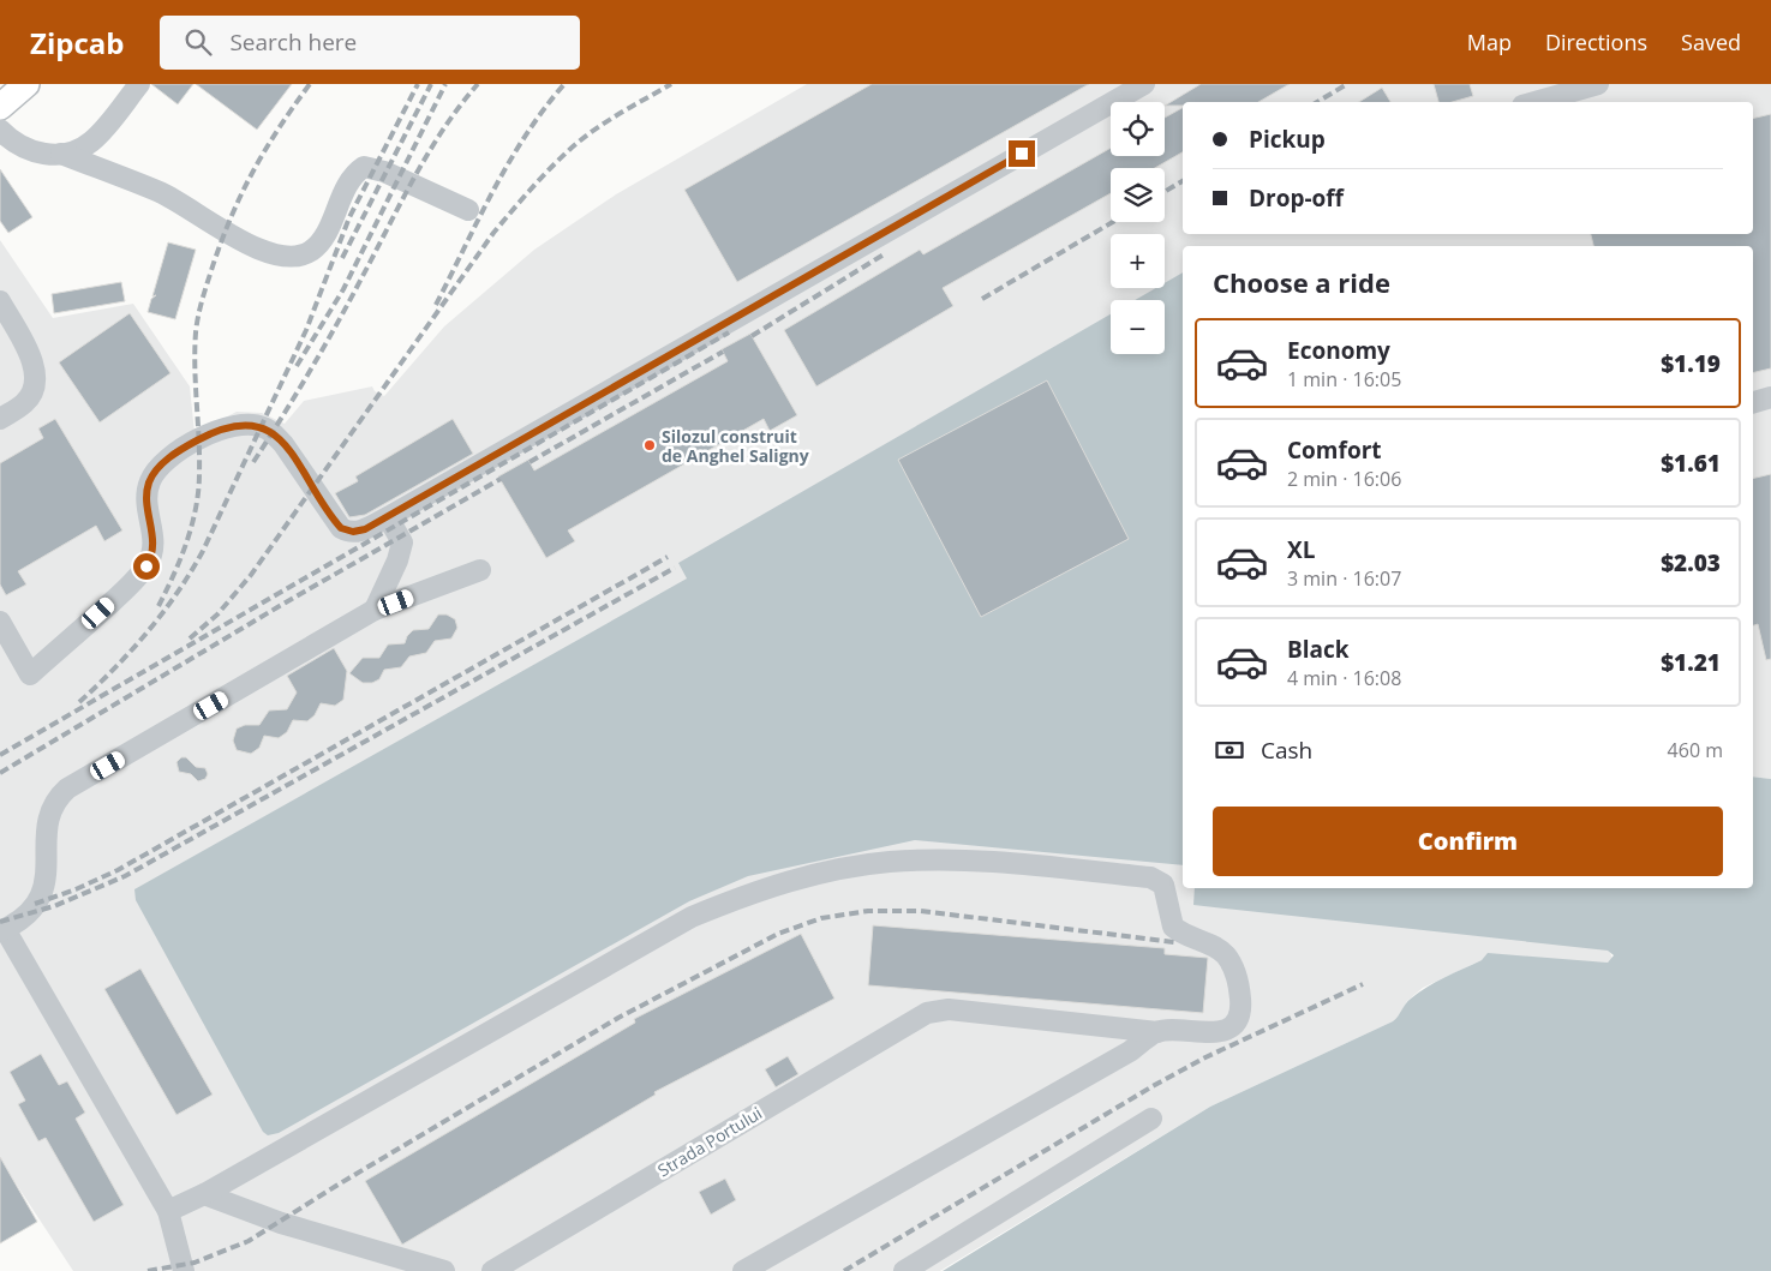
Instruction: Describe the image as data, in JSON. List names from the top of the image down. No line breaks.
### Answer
{"streets":{"lane":["Strada Portului"]},"places":["Silozul construit de Anghel Saligny"],"page":{"header":"Zipcab","search":"Search here","nav":["Map","Directions","Saved"],"map_buttons":["+","−"],"banner":["Pickup","Drop-off"],"heading":"Choose a ride","list":[{"name":"Economy","note":"1 min · 16:05","value":"$1.19"},{"name":"Comfort","note":"2 min · 16:06","value":"$1.61"},{"name":"XL","note":"3 min · 16:07","value":"$2.03"},{"name":"Black","note":"4 min · 16:08","value":"$1.21"}],"pay":["Cash","460 m"],"buttons":"Confirm"}}
